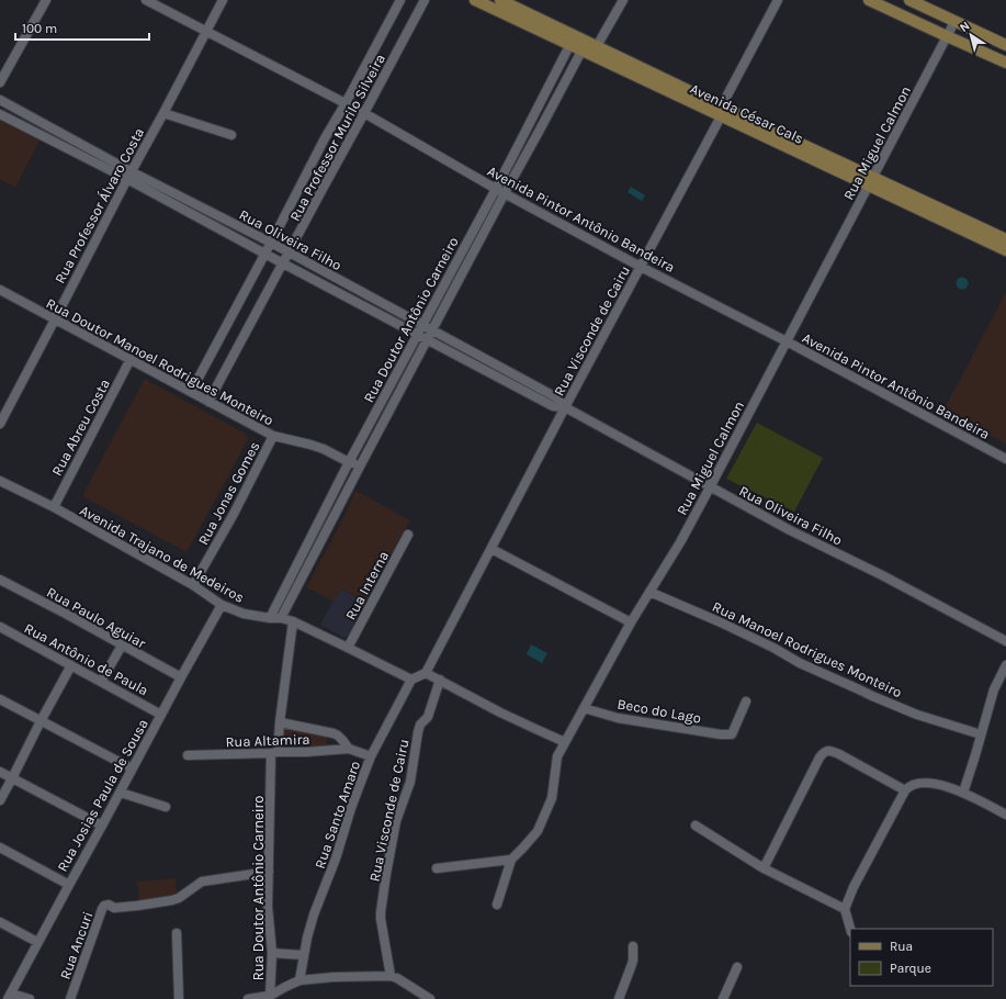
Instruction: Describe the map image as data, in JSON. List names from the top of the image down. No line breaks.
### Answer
{"streets":{"main road":["Avenida César Cals"],"street":["Rua Professor Murilo Silveira","Rua Miguel Calmon","Rua Professor Álvaro Costa","Avenida Pintor Antônio Bandeira","Rua Oliveira Filho","Rua Doutor Antônio Carneiro","Rua Visconde de Cairu","Rua Doutor Manoel Rodrigues Monteiro","Rua Abreu Costa","Rua Jonas Gomes","Avenida Trajano de Medeiros","Rua Interna","Rua Paulo Aguiar","Rua Manoel Rodrigues Monteiro","Rua Antônio de Paula","Beco do Lago","Rua Altamira","Rua Josias Paula de Sousa","Rua Santo Amaro","Rua Ancuri"]},"crossings":[["Avenida César Cals","Rua Miguel Calmon"],["Avenida César Cals","Rua Doutor Antônio Carneiro"],["Avenida César Cals","Rua Visconde de Cairu"],["Rua Professor Murilo Silveira","Avenida Pintor Antônio Bandeira"],["Rua Professor Murilo Silveira","Rua Oliveira Filho"],["Rua Professor Murilo Silveira","Rua Doutor Manoel Rodrigues Monteiro"],["Rua Miguel Calmon","Avenida Pintor Antônio Bandeira"],["Rua Miguel Calmon","Rua Oliveira Filho"],["Rua Miguel Calmon","Rua Manoel Rodrigues Monteiro"],["Rua Miguel Calmon","Beco do Lago"],["Rua Professor Álvaro Costa","Avenida Pintor Antônio Bandeira"],["Rua Professor Álvaro Costa","Rua Oliveira Filho"],["Rua Professor Álvaro Costa","Rua Doutor Manoel Rodrigues Monteiro"],["Avenida Pintor Antônio Bandeira","Rua Doutor Antônio Carneiro"],["Avenida Pintor Antônio Bandeira","Rua Visconde de Cairu"],["Rua Oliveira Filho","Rua Doutor Antônio Carneiro"],["Rua Oliveira Filho","Rua Visconde de Cairu"],["Rua Doutor Antônio Carneiro","Rua Doutor Manoel Rodrigues Monteiro"],["Rua Doutor Antônio Carneiro","Avenida Trajano de Medeiros"],["Rua Doutor Antônio Carneiro","Rua Altamira"],["Rua Doutor Antônio Carneiro","Rua Ancuri"],["Rua Doutor Manoel Rodrigues Monteiro","Rua Abreu Costa"],["Rua Doutor Manoel Rodrigues Monteiro","Rua Jonas Gomes"],["Rua Abreu Costa","Avenida Trajano de Medeiros"],["Rua Jonas Gomes","Avenida Trajano de Medeiros"],["Avenida Trajano de Medeiros","Rua Interna"],["Avenida Trajano de Medeiros","Rua Josias Paula de Sousa"],["Avenida Trajano de Medeiros","Rua Santo Amaro"],["Rua Paulo Aguiar","Rua Josias Paula de Sousa"],["Rua Antônio de Paula","Rua Josias Paula de Sousa"]],"legend":["Rua","Parque"],"scale_bar":"100 m","north":"top left"}
